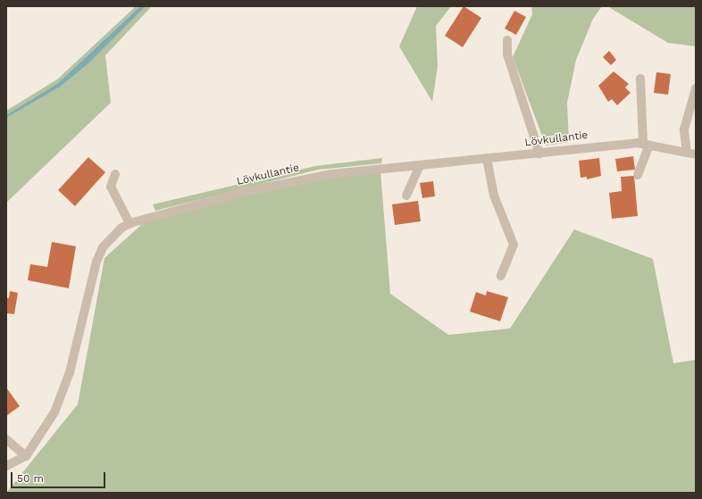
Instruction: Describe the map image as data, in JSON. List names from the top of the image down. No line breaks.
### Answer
{"streets":{"street":["Lövkullantie"]},"scale_bar":"50 m"}
